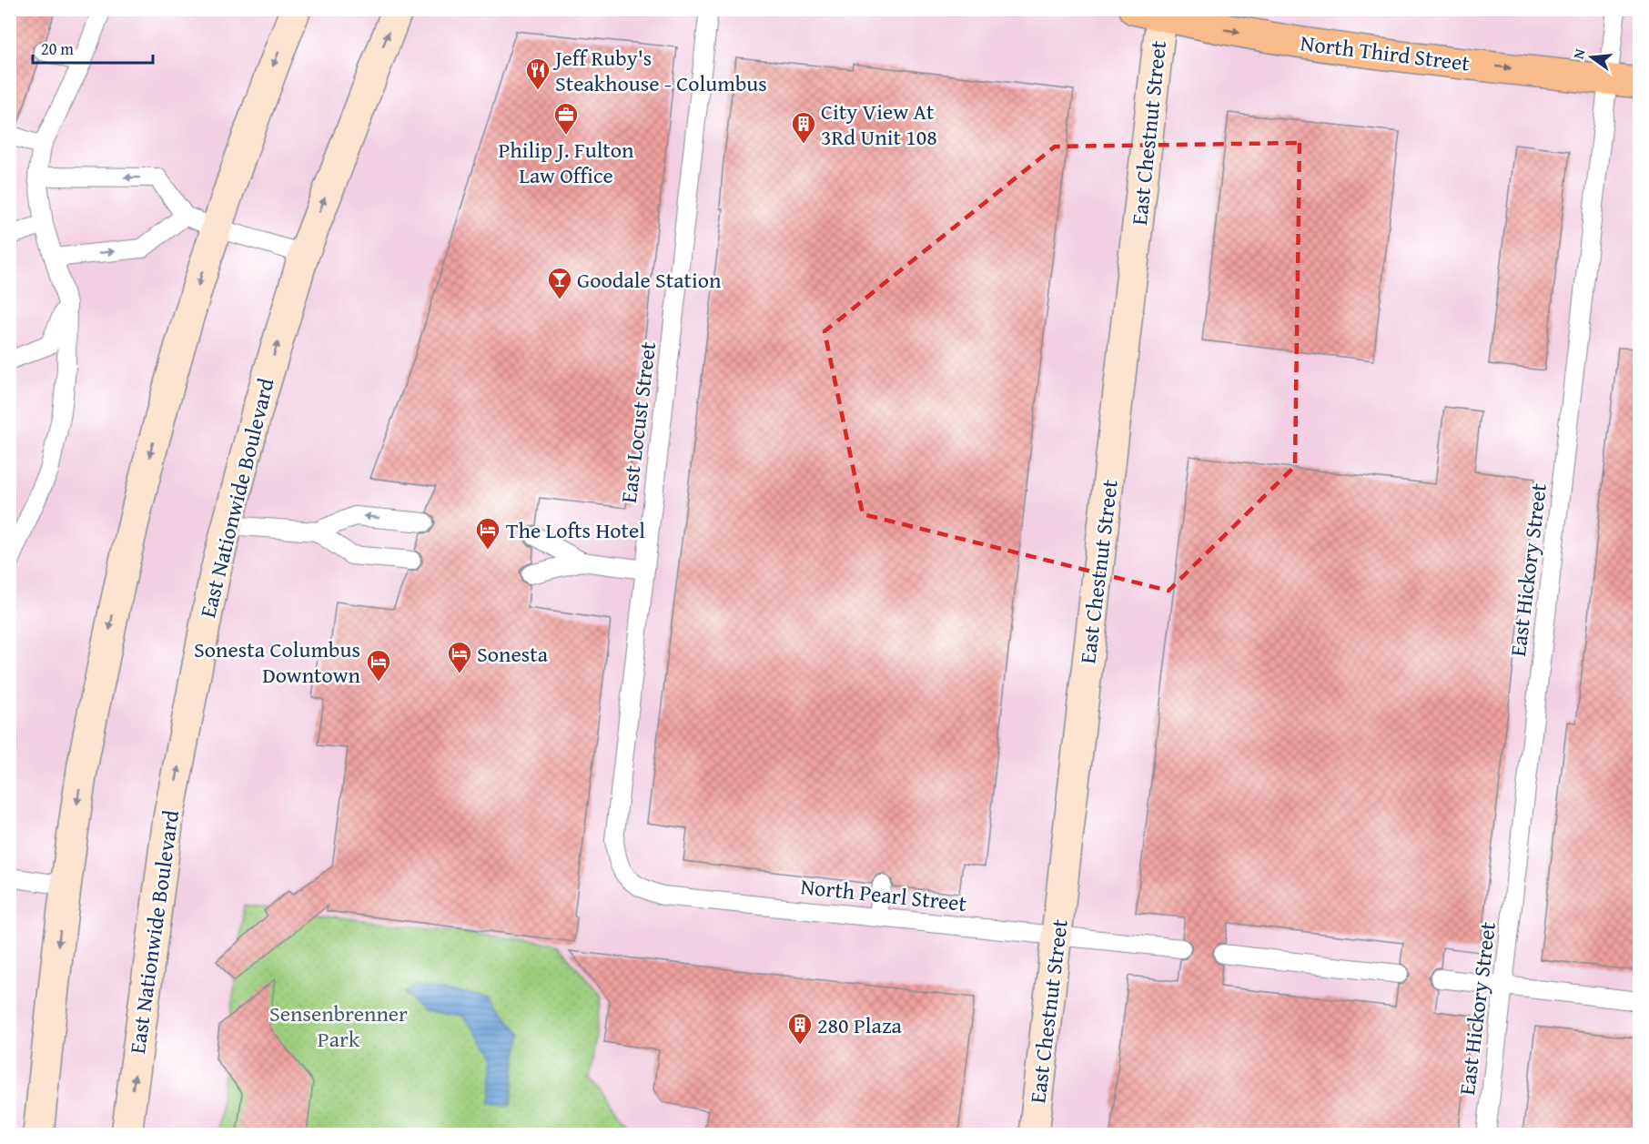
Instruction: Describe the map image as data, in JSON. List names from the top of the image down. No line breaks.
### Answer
{"streets":{"main road":["North Third Street","East Chestnut Street","East Nationwide Boulevard"],"lane":["East Locust Street","East Hickory Street","North Pearl Street"]},"crossings":[["North Third Street","East Chestnut Street"],["North Third Street","East Hickory Street"],["East Chestnut Street","North Pearl Street"],["East Locust Street","North Pearl Street"]],"one_way":["North Third Street"],"parks":["Sensenbrenner Park"],"places":{"restaurant":["Jeff Ruby's Steakhouse - Columbus"],"office":["Philip J. Fulton Law Office"],"building":["City View At 3Rd Unit 108","280 Plaza"],"bar":["Goodale Station"],"hotel":["The Lofts Hotel","Sonesta","Sonesta Columbus Downtown"]},"scale_bar":"20 m","north":"left"}
